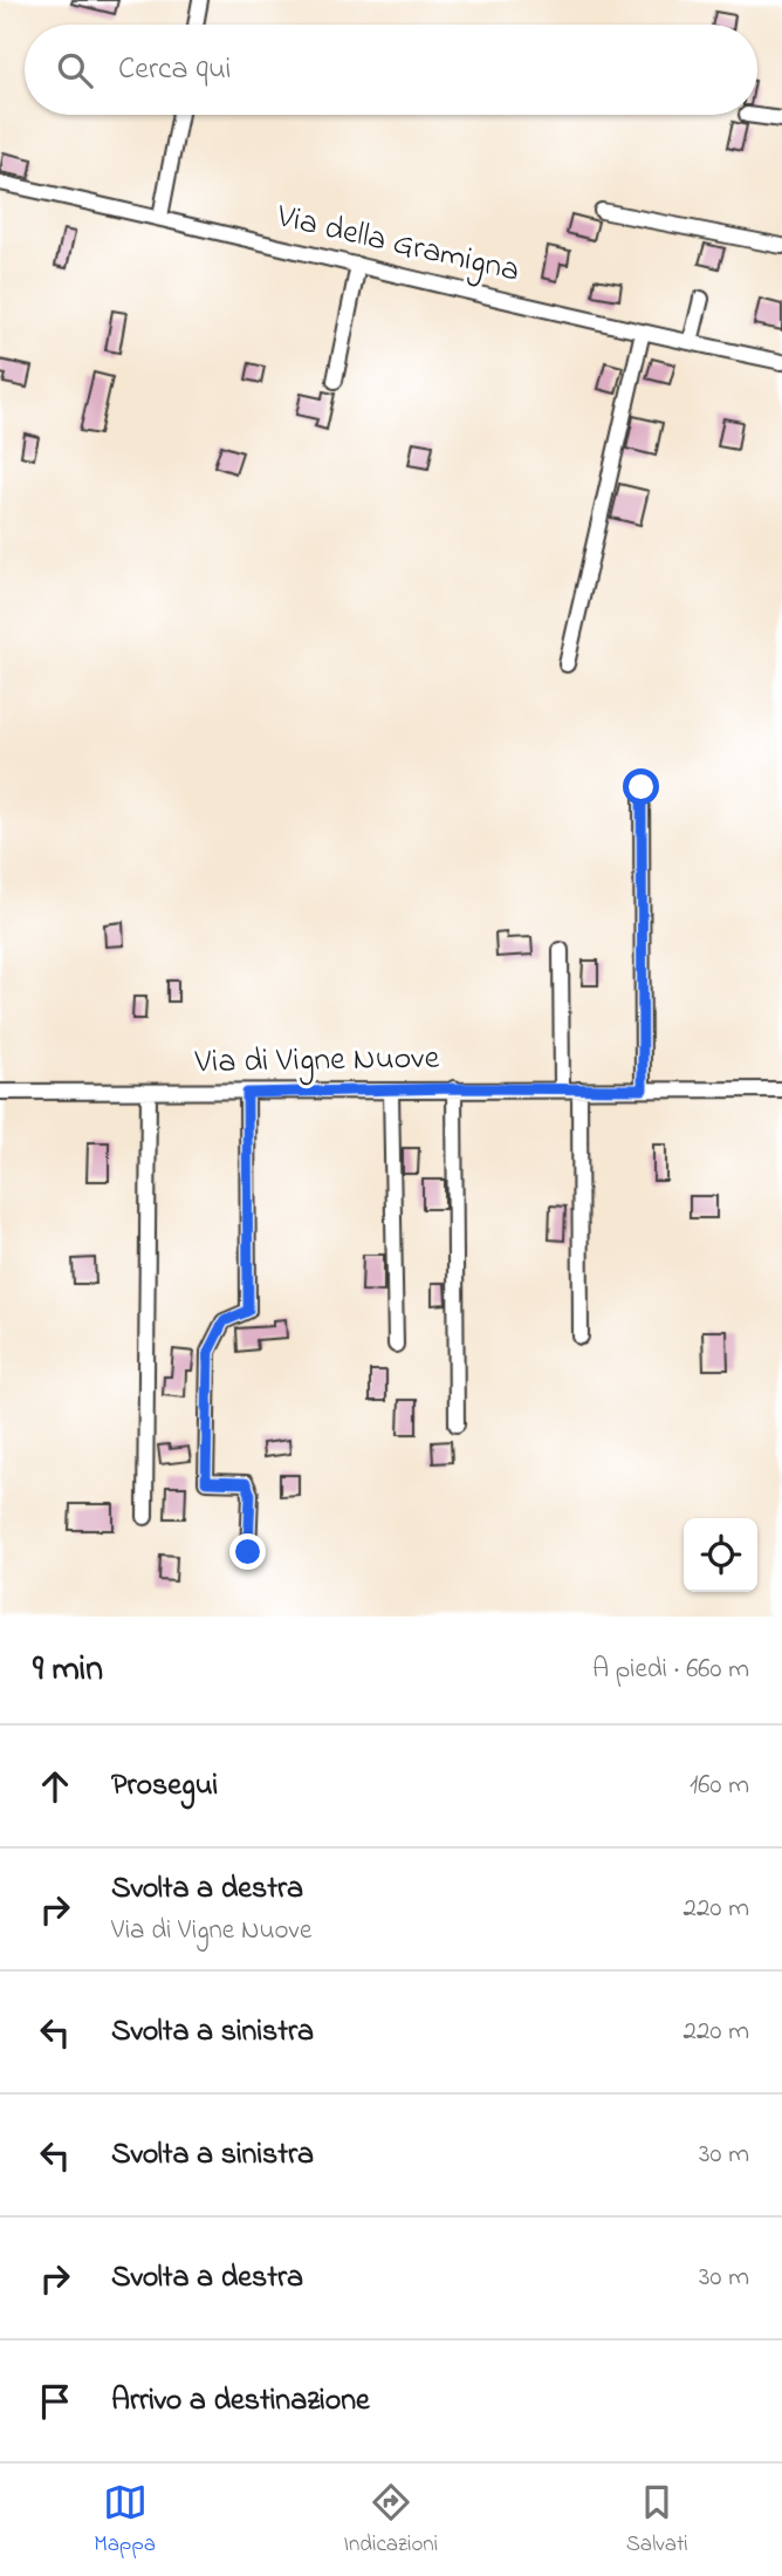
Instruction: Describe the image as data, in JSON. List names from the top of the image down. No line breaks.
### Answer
{"streets":{"street":["Via della Gramigna","Via di Vigne Nuove"]},"page":{"search":"Cerca qui","heading":["9 min","A piedi · 660 m"],"list":[["Prosegui","160 m"],["Svolta a destra","Via di Vigne Nuove","220 m"],["Svolta a sinistra","220 m"],["Svolta a sinistra","30 m"],["Svolta a destra","30 m"],"Arrivo a destinazione"],"nav":["Mappa","Indicazioni","Salvati"]}}
